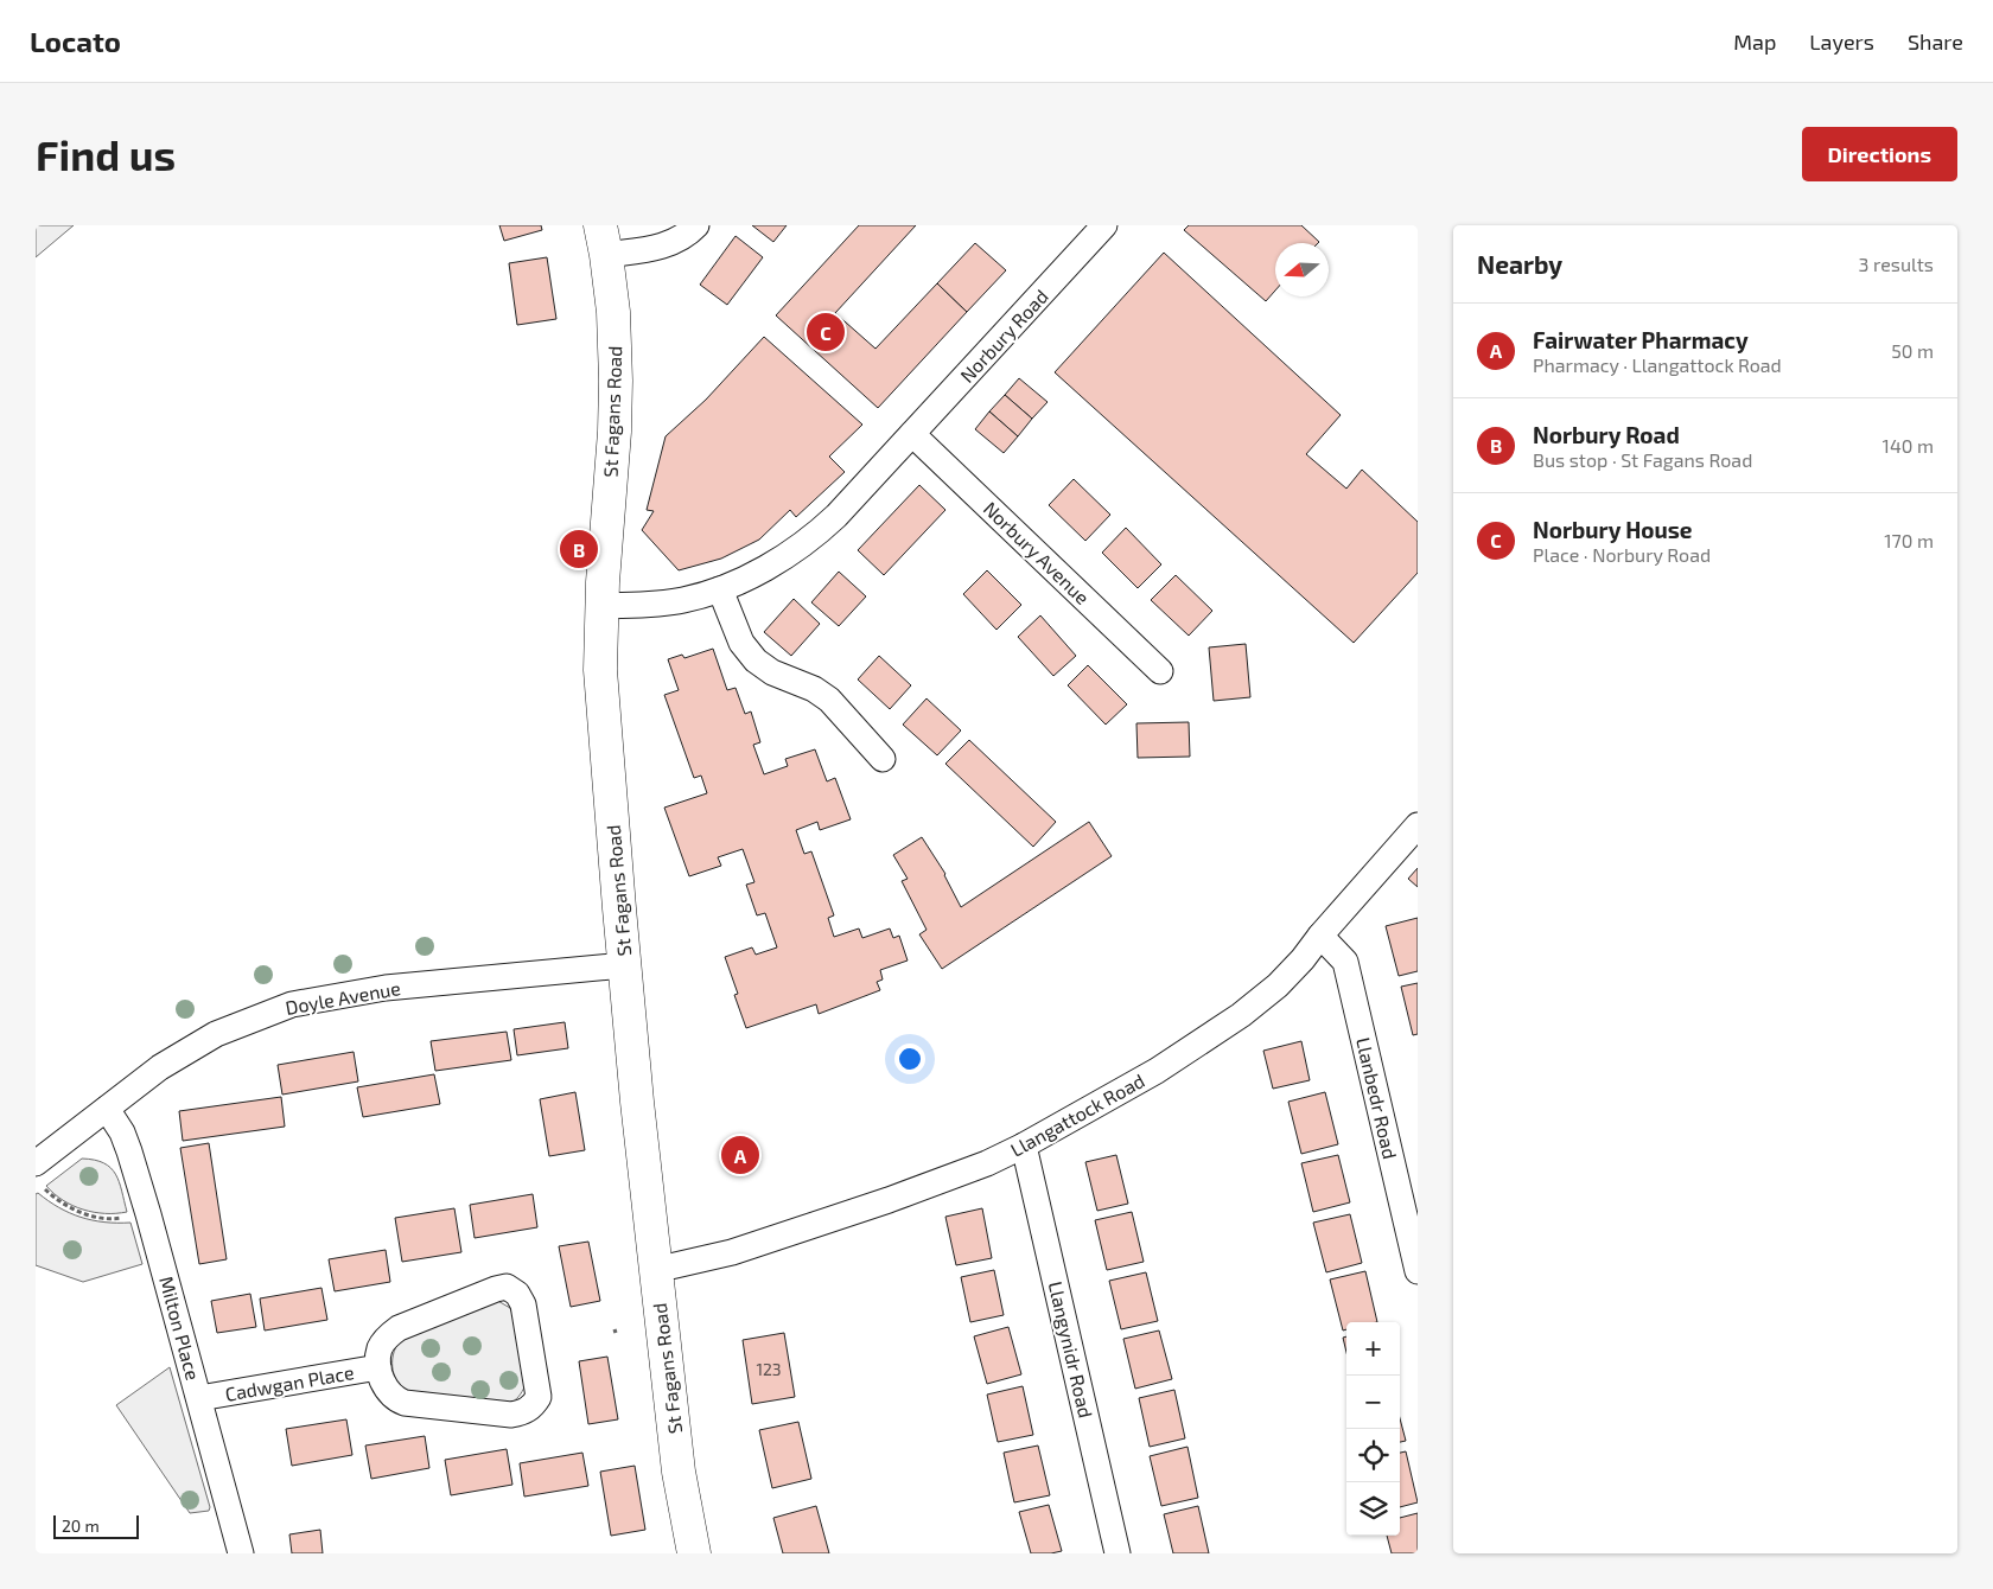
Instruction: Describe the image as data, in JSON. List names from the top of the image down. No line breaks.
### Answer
{"streets":{"street":["Norbury Road","St Fagans Road","Norbury Avenue","Doyle Avenue","Llanbedr Road","Llangattock Road","Milton Place","Llangynidr Road","Cadwgan Place"]},"crossings":[["Norbury Road","St Fagans Road"],["Norbury Road","Norbury Avenue"],["St Fagans Road","Doyle Avenue"],["St Fagans Road","Llangattock Road"],["Doyle Avenue","Milton Place"],["Llanbedr Road","Llangattock Road"],["Llangattock Road","Llangynidr Road"],["Milton Place","Cadwgan Place"]],"house_numbers":["123"],"scale_bar":"20 m","north":"left","page":{"header":"Locato","nav":["Map","Layers","Share"],"buttons":"Directions","title":"Find us","heading":["Nearby","3 results"],"list":[{"mark":"A","name":"Fairwater Pharmacy","note":"Pharmacy · Llangattock Road","value":"50 m"},{"mark":"B","name":"Norbury Road","note":"Bus stop · St Fagans Road","value":"140 m"},{"mark":"C","name":"Norbury House","note":"Place · Norbury Road","value":"170 m"}],"pins":["C","B","A"],"map_buttons":["+","−"],"scale":"20 m"}}
